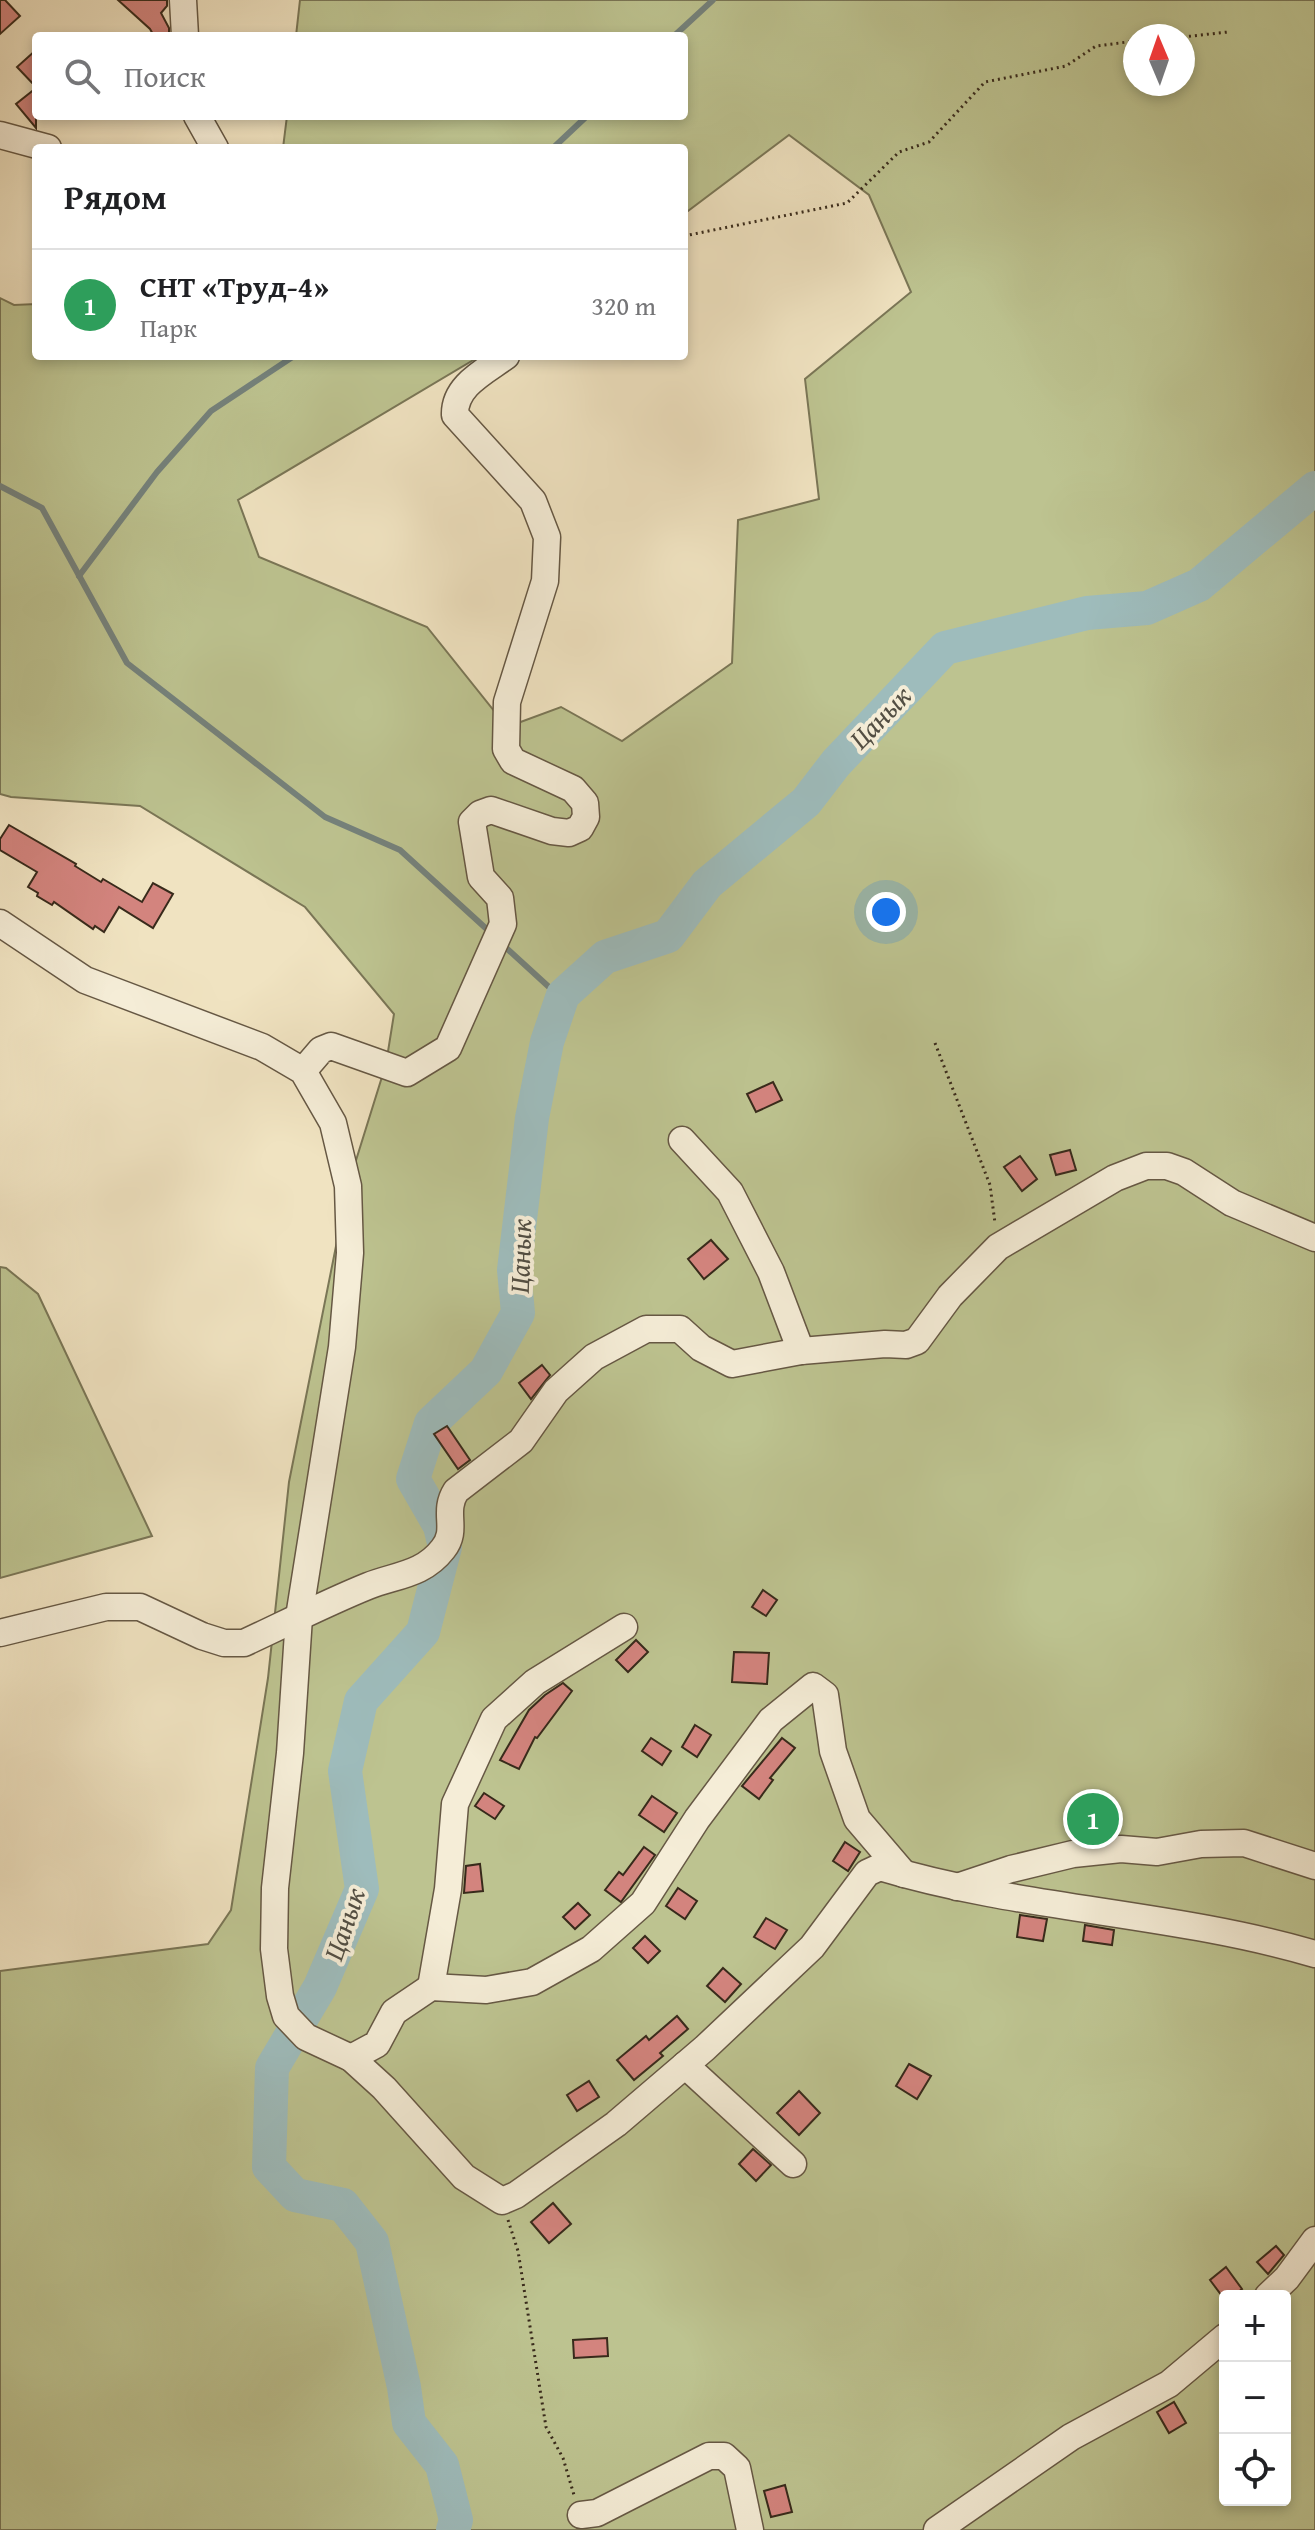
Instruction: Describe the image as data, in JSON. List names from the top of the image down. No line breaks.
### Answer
{"water":["Цанык"],"north":"top","page":{"search":"Поиск","heading":"Рядом","list":[{"mark":"1","name":"СНТ «Труд-4»","note":"Парк","value":"320 m"}],"pins":"1","map_buttons":["+","−"]}}
